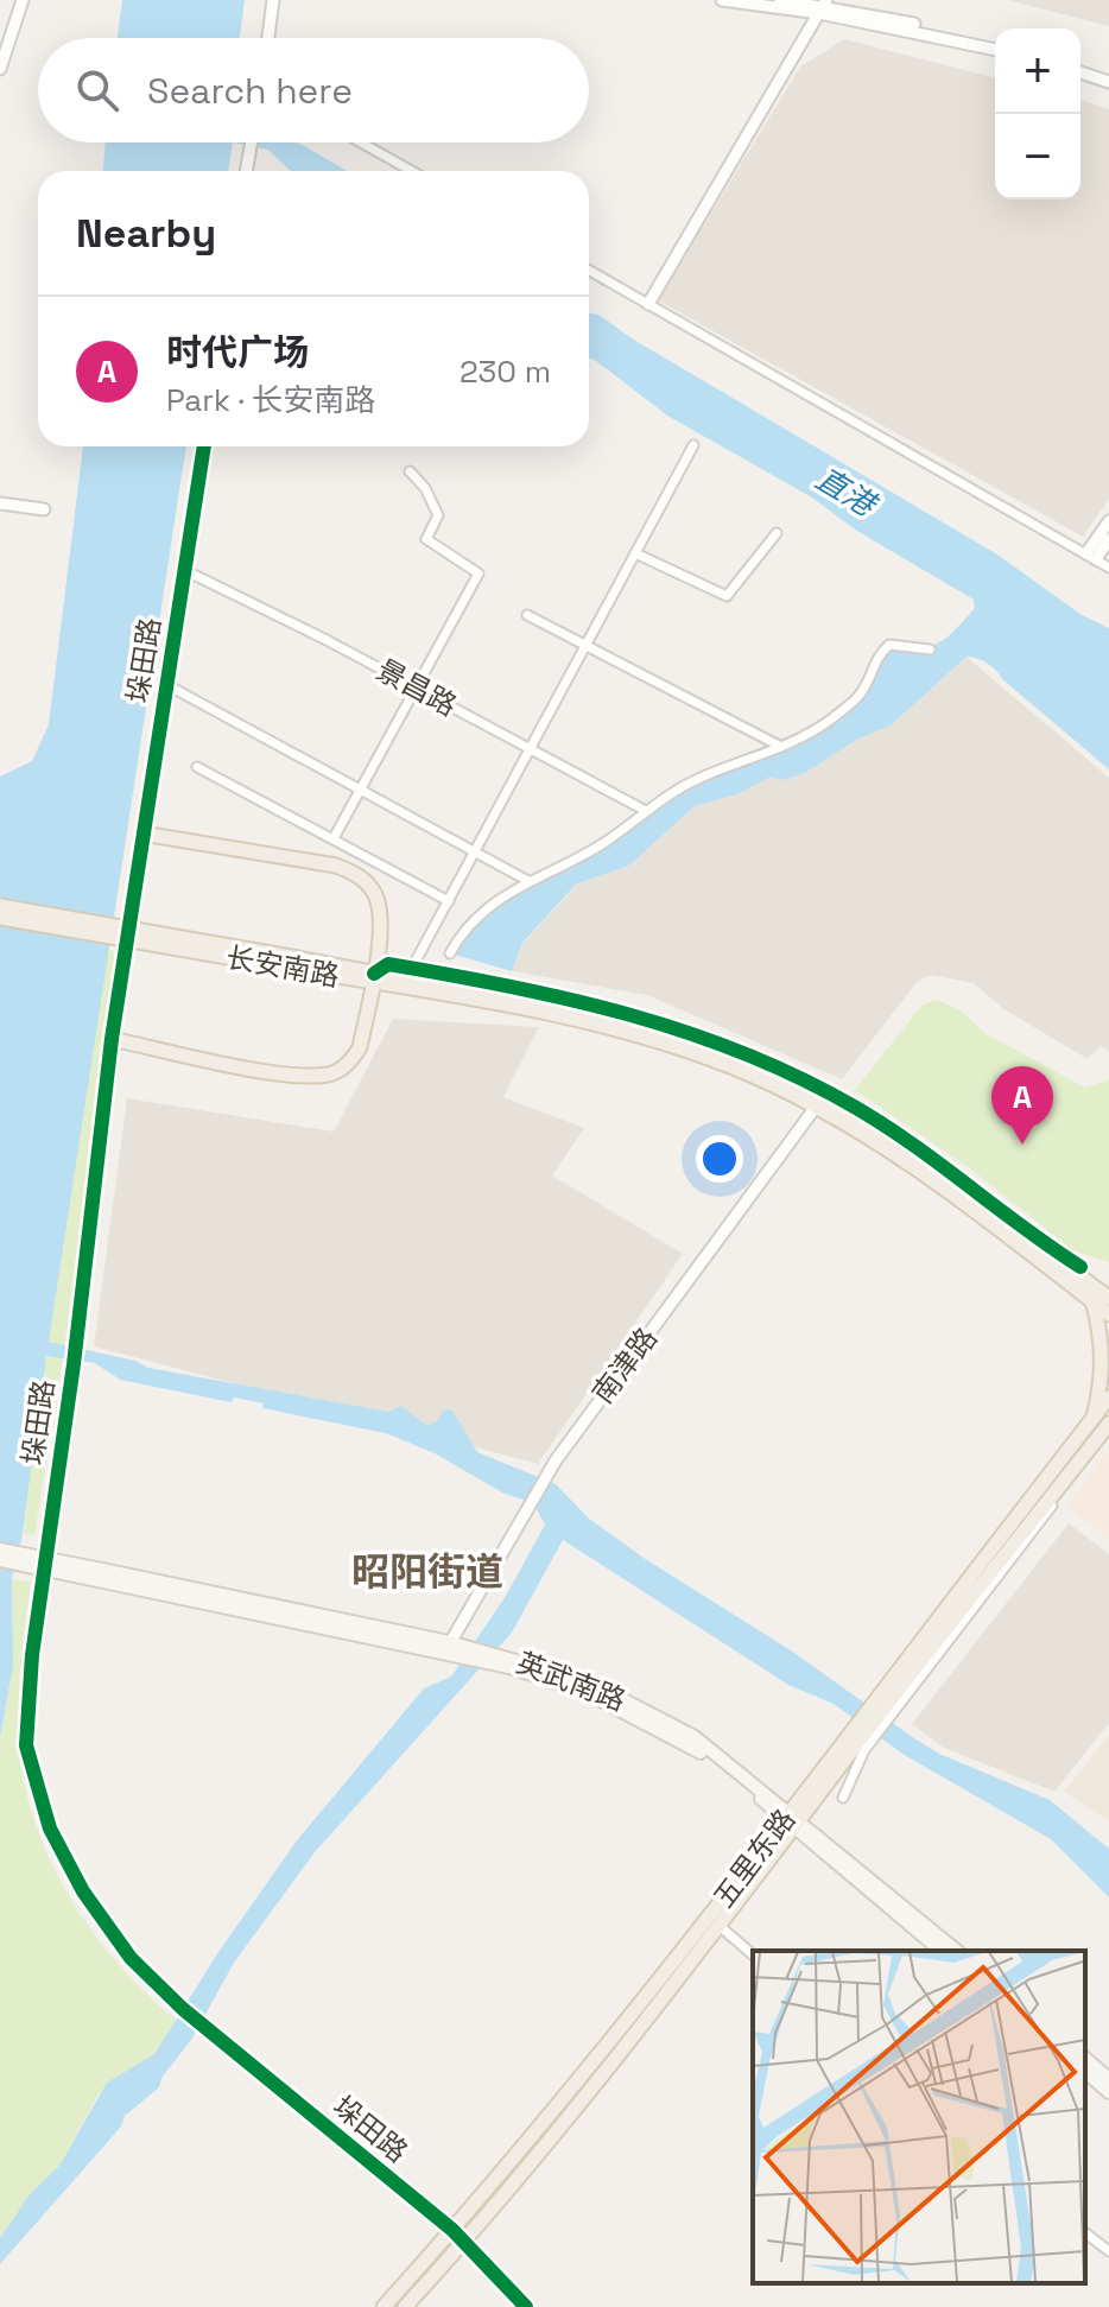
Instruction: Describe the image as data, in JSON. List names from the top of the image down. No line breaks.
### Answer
{"streets":{"main road":["长安南路","英武南路","五里东路"],"street":["垛田路","景昌路","南津路"]},"crossings":[["垛田路","景昌路"],["垛田路","五里东路"],["长安南路","南津路"],["南津路","英武南路"],["英武南路","五里东路"]],"districts":["昭阳街道"],"water":["直港"],"page":{"map_buttons":["+","−"],"search":"Search here","heading":"Nearby","list":[{"mark":"A","name":"时代广场","note":"Park · 长安南路","value":"230 m"}],"pins":"A"}}
